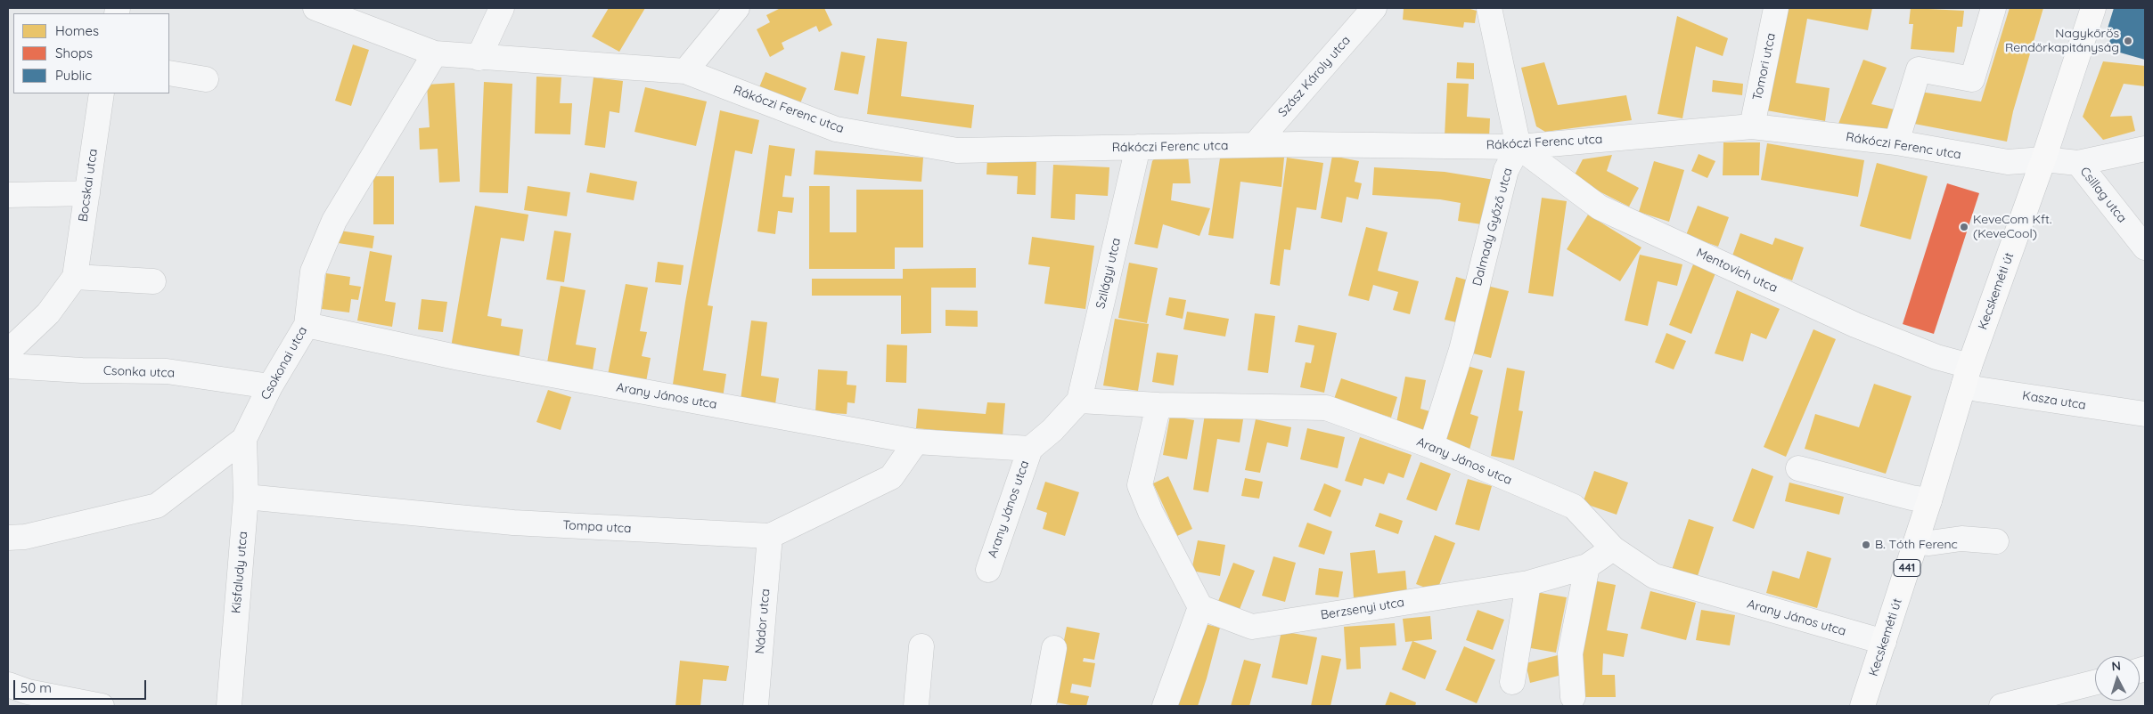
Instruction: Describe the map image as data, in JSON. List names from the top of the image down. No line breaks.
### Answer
{"streets":{"main road":["Kecskeméti út","441"],"street":["Tomori utca","Szász Károly utca","Rákóczi Ferenc utca","Bocskai utca","Csillag utca","Dalmady Győző utca","Mentovich utca","Szilágyi utca","Csokonai utca","Csonka utca","Arany János utca","Kasza utca","Tompa utca","Kisfaludy utca","Berzsenyi utca","Nádor utca"]},"crossings":[["Tomori utca","Rákóczi Ferenc utca"],["Szász Károly utca","Rákóczi Ferenc utca"],["Rákóczi Ferenc utca","Csillag utca"],["Rákóczi Ferenc utca","Dalmady Győző utca"],["Rákóczi Ferenc utca","Mentovich utca"],["Rákóczi Ferenc utca","Szilágyi utca"],["Rákóczi Ferenc utca","Kecskeméti út"],["Rákóczi Ferenc utca","Csokonai utca"],["Dalmady Győző utca","Mentovich utca"],["Dalmady Győző utca","Arany János utca"],["Mentovich utca","Kecskeméti út"],["Mentovich utca","Kasza utca"],["Szilágyi utca","Arany János utca"],["Kecskeméti út","Arany János utca"],["Kecskeméti út","Kasza utca"],["Csokonai utca","Csonka utca"],["Csokonai utca","Arany János utca"],["Csokonai utca","Kisfaludy utca"],["Arany János utca","Tompa utca"],["Arany János utca","Berzsenyi utca"],["Tompa utca","Kisfaludy utca"],["Tompa utca","Nádor utca"]],"places":["Nagykőrös Rendőrkapitányság","KeveCom Kft. (KeveCool)","B. Tóth Ferenc"],"legend":["Homes","Shops","Public"],"scale_bar":"50 m","north":"top"}
